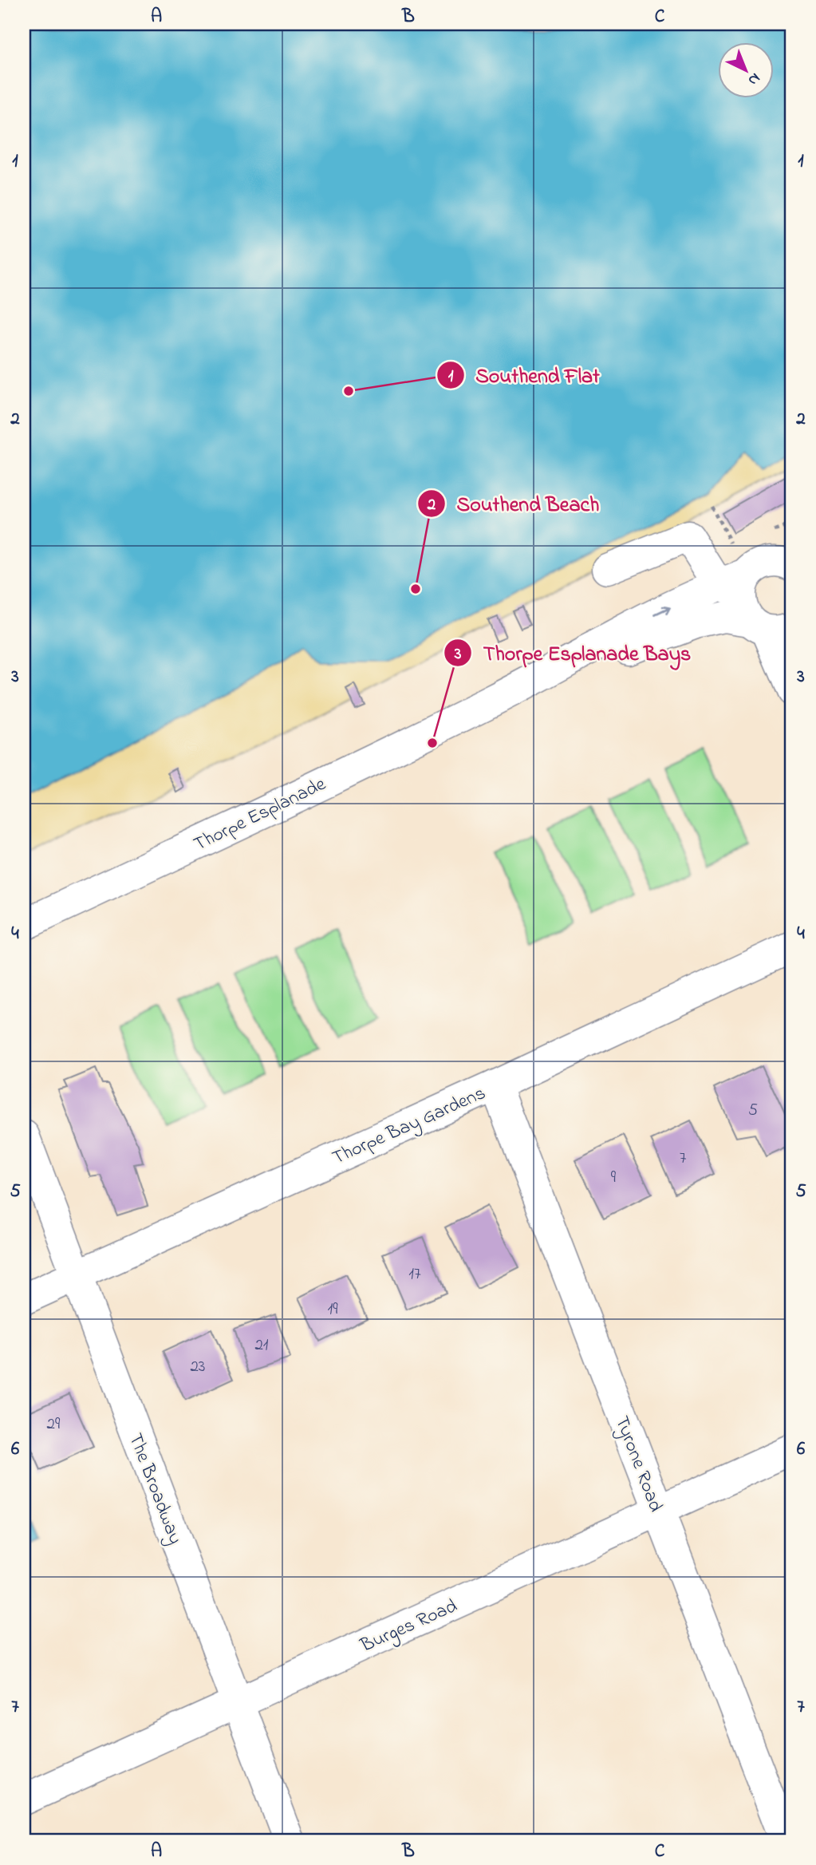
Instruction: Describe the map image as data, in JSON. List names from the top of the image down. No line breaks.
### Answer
{"streets":{"street":["Thorpe Esplanade","Thorpe Bay Gardens","Tyrone Road","The Broadway","Burges Road"]},"crossings":[["Thorpe Bay Gardens","Tyrone Road"],["Thorpe Bay Gardens","The Broadway"],["Tyrone Road","Burges Road"],["The Broadway","Burges Road"]],"places":["Southend Flat","Southend Beach","Thorpe Esplanade Bays"],"house_numbers":["5","7","9","17","19","21","23","29"],"north":"bottom right","grid":{"columns":["A","B","C"],"rows":["1","2","3","4","5","6","7"]}}
